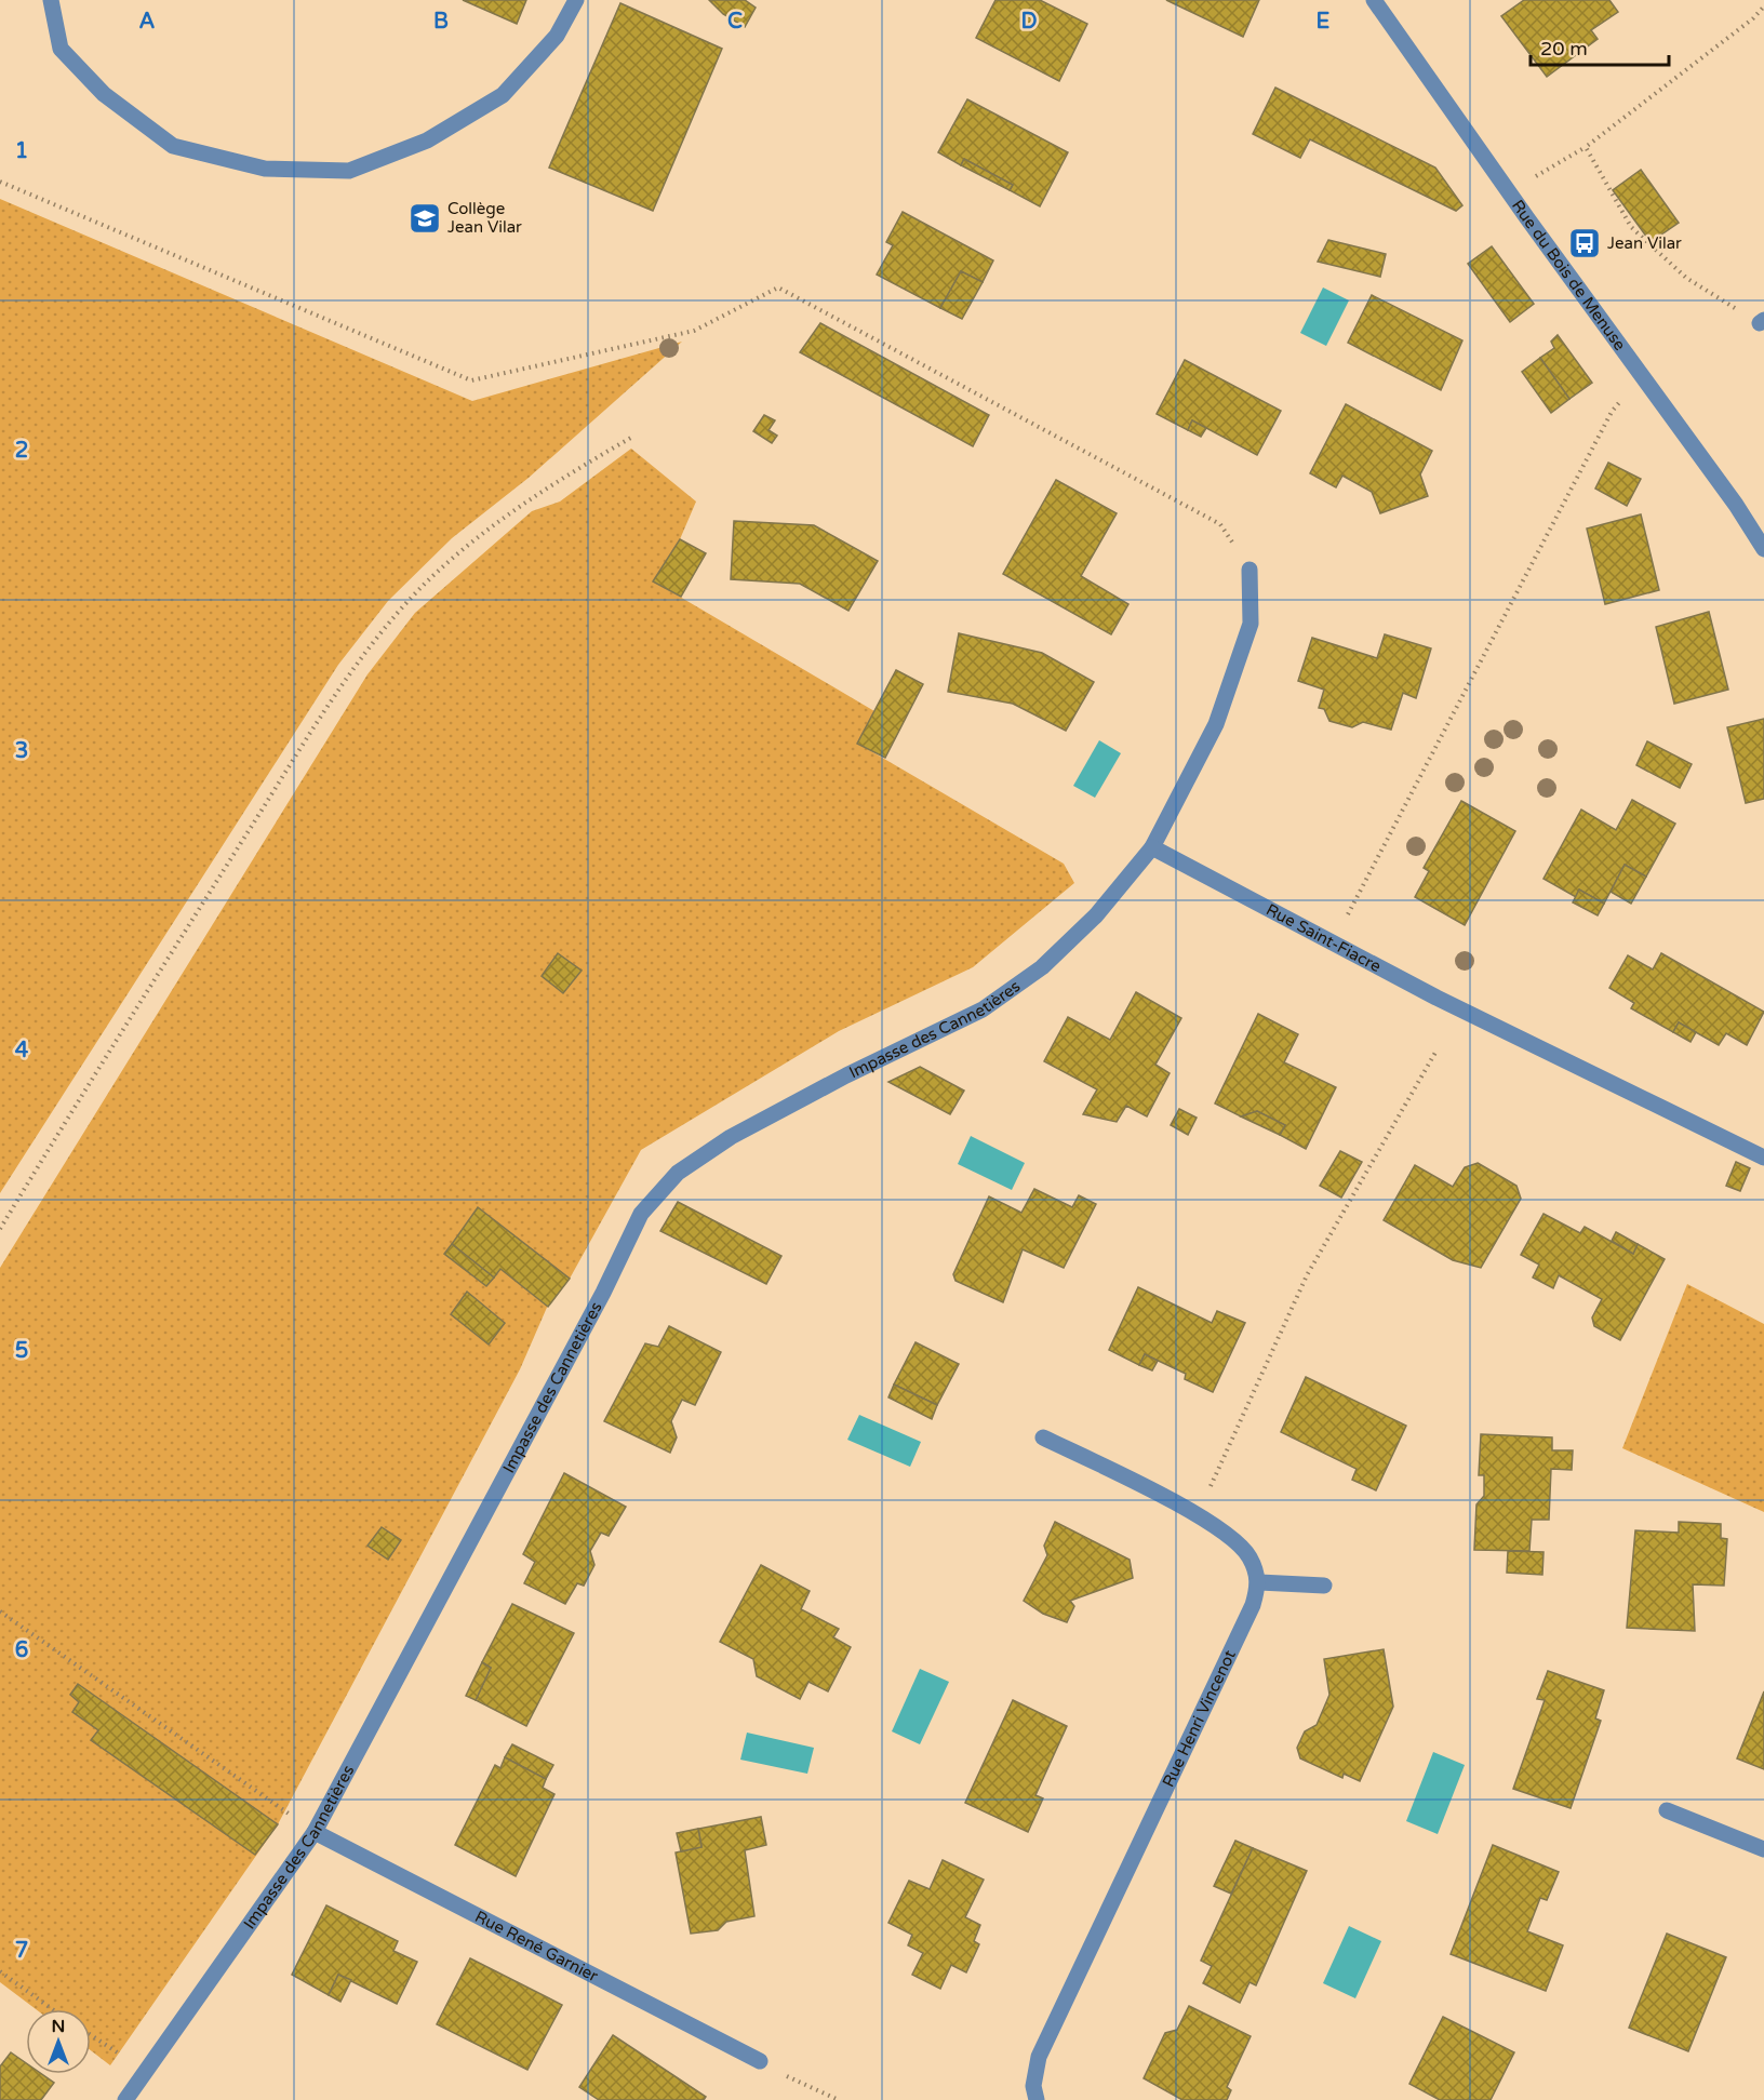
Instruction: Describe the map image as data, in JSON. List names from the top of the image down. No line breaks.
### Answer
{"streets":{"street":["Rue du Bois de Menuse","Rue Saint-Fiacre","Impasse des Cannetières","Rue Henri Vincenot","Rue René Garnier"]},"crossings":[["Rue Saint-Fiacre","Impasse des Cannetières"],["Impasse des Cannetières","Rue René Garnier"]],"places":{"school or university":["Collège Jean Vilar"],"bus stop":["Jean Vilar"]},"scale_bar":"20 m","north":"top","grid":{"columns":["A","B","C","D","E"],"rows":["1","2","3","4","5","6","7"]}}
